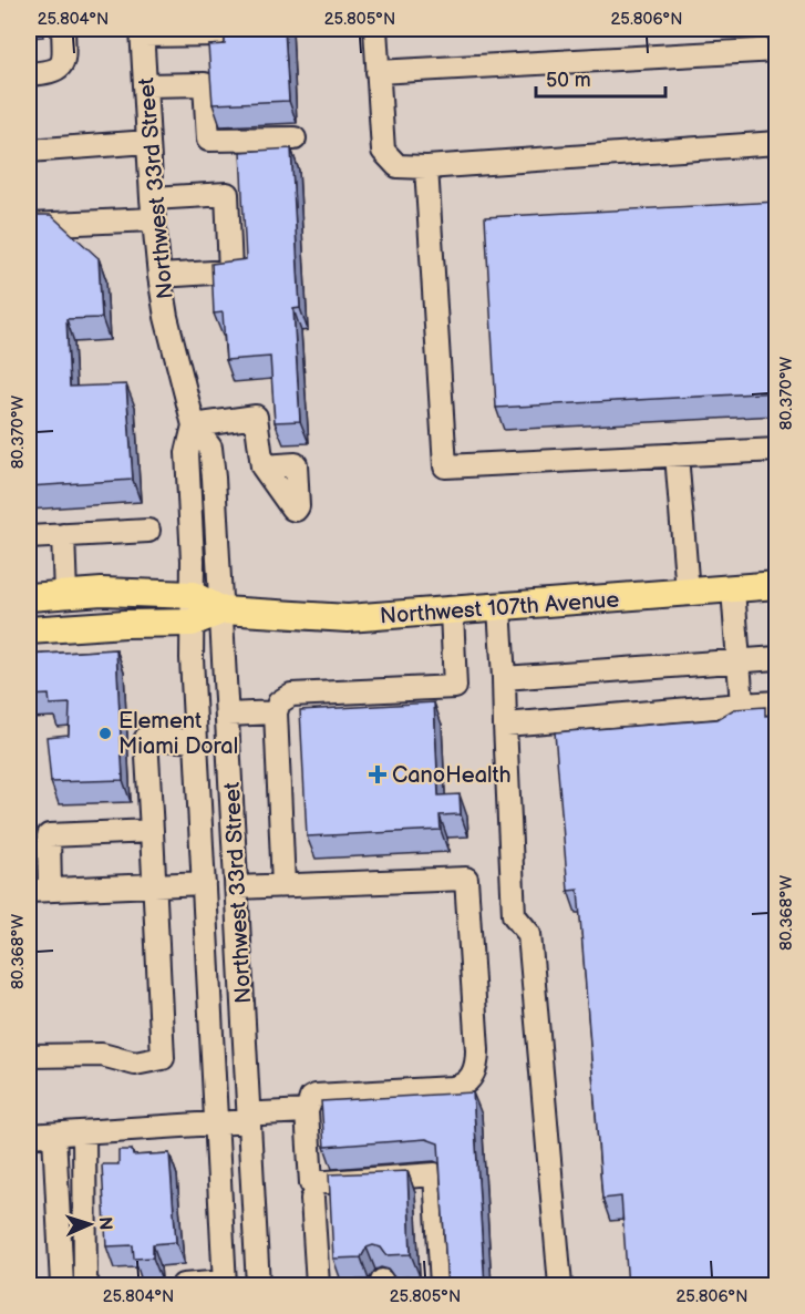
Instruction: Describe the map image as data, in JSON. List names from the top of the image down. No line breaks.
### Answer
{"streets":{"main road":["Northwest 107th Avenue"],"street":["Northwest 33rd Street"]},"crossings":[["Northwest 33rd Street","Northwest 107th Avenue"]],"places":{"other":["Element Miami Doral"],"health":["CanoHealth"]},"scale_bar":"50 m","north":"right","coordinates":["25.804°N","25.805°N","25.806°N","80.370°W","80.368°W"]}
